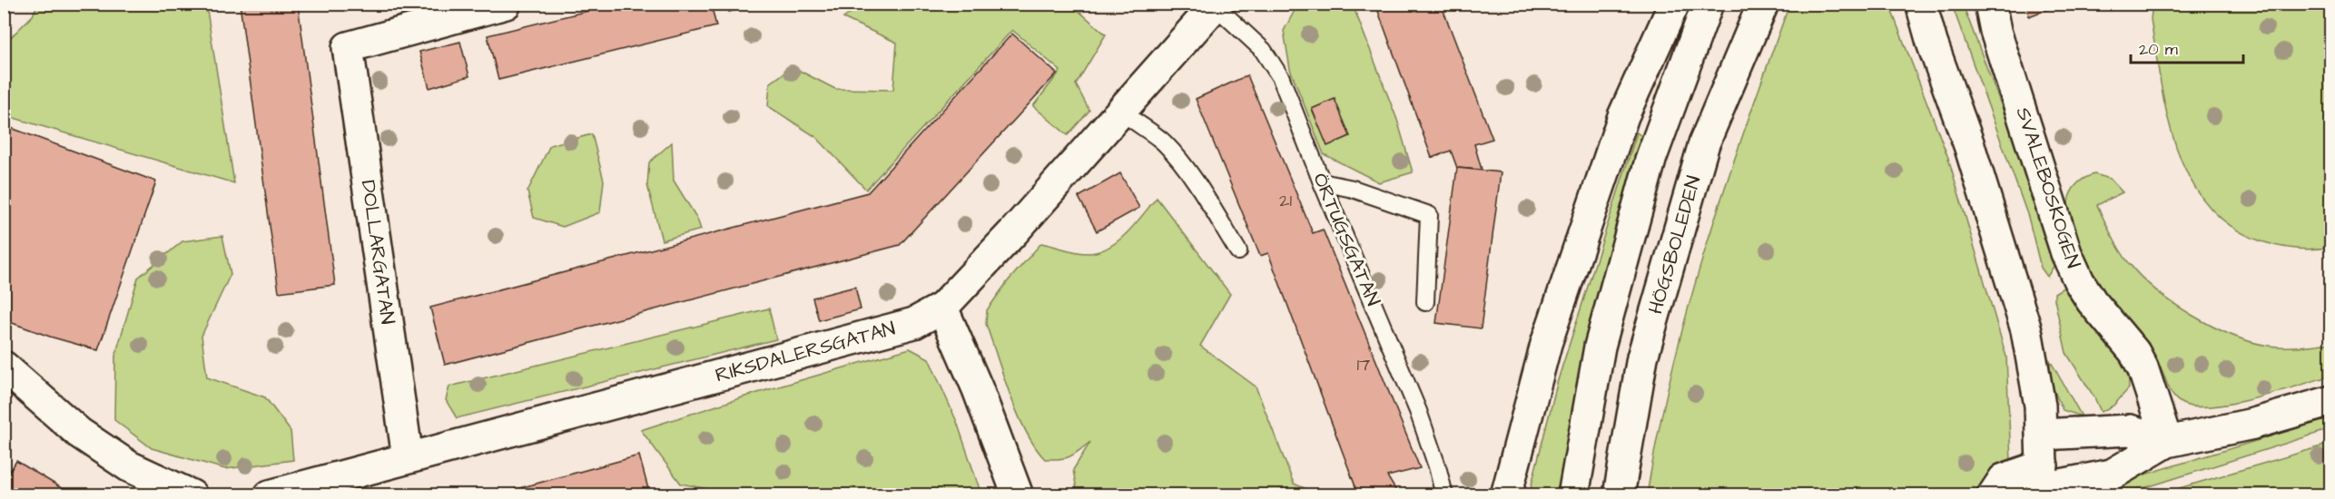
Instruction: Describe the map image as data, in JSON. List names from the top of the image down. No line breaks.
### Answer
{"streets":{"street":["SVALEBOSKOGEN","HÖGSBOLEDEN","DOLLARGATAN","RIKSDALERSGATAN"],"lane":["ÖRTUGSGATAN"]},"crossings":[["ÖRTUGSGATAN","RIKSDALERSGATAN"],["DOLLARGATAN","RIKSDALERSGATAN"]],"house_numbers":["21","17"],"scale_bar":"20 m"}
